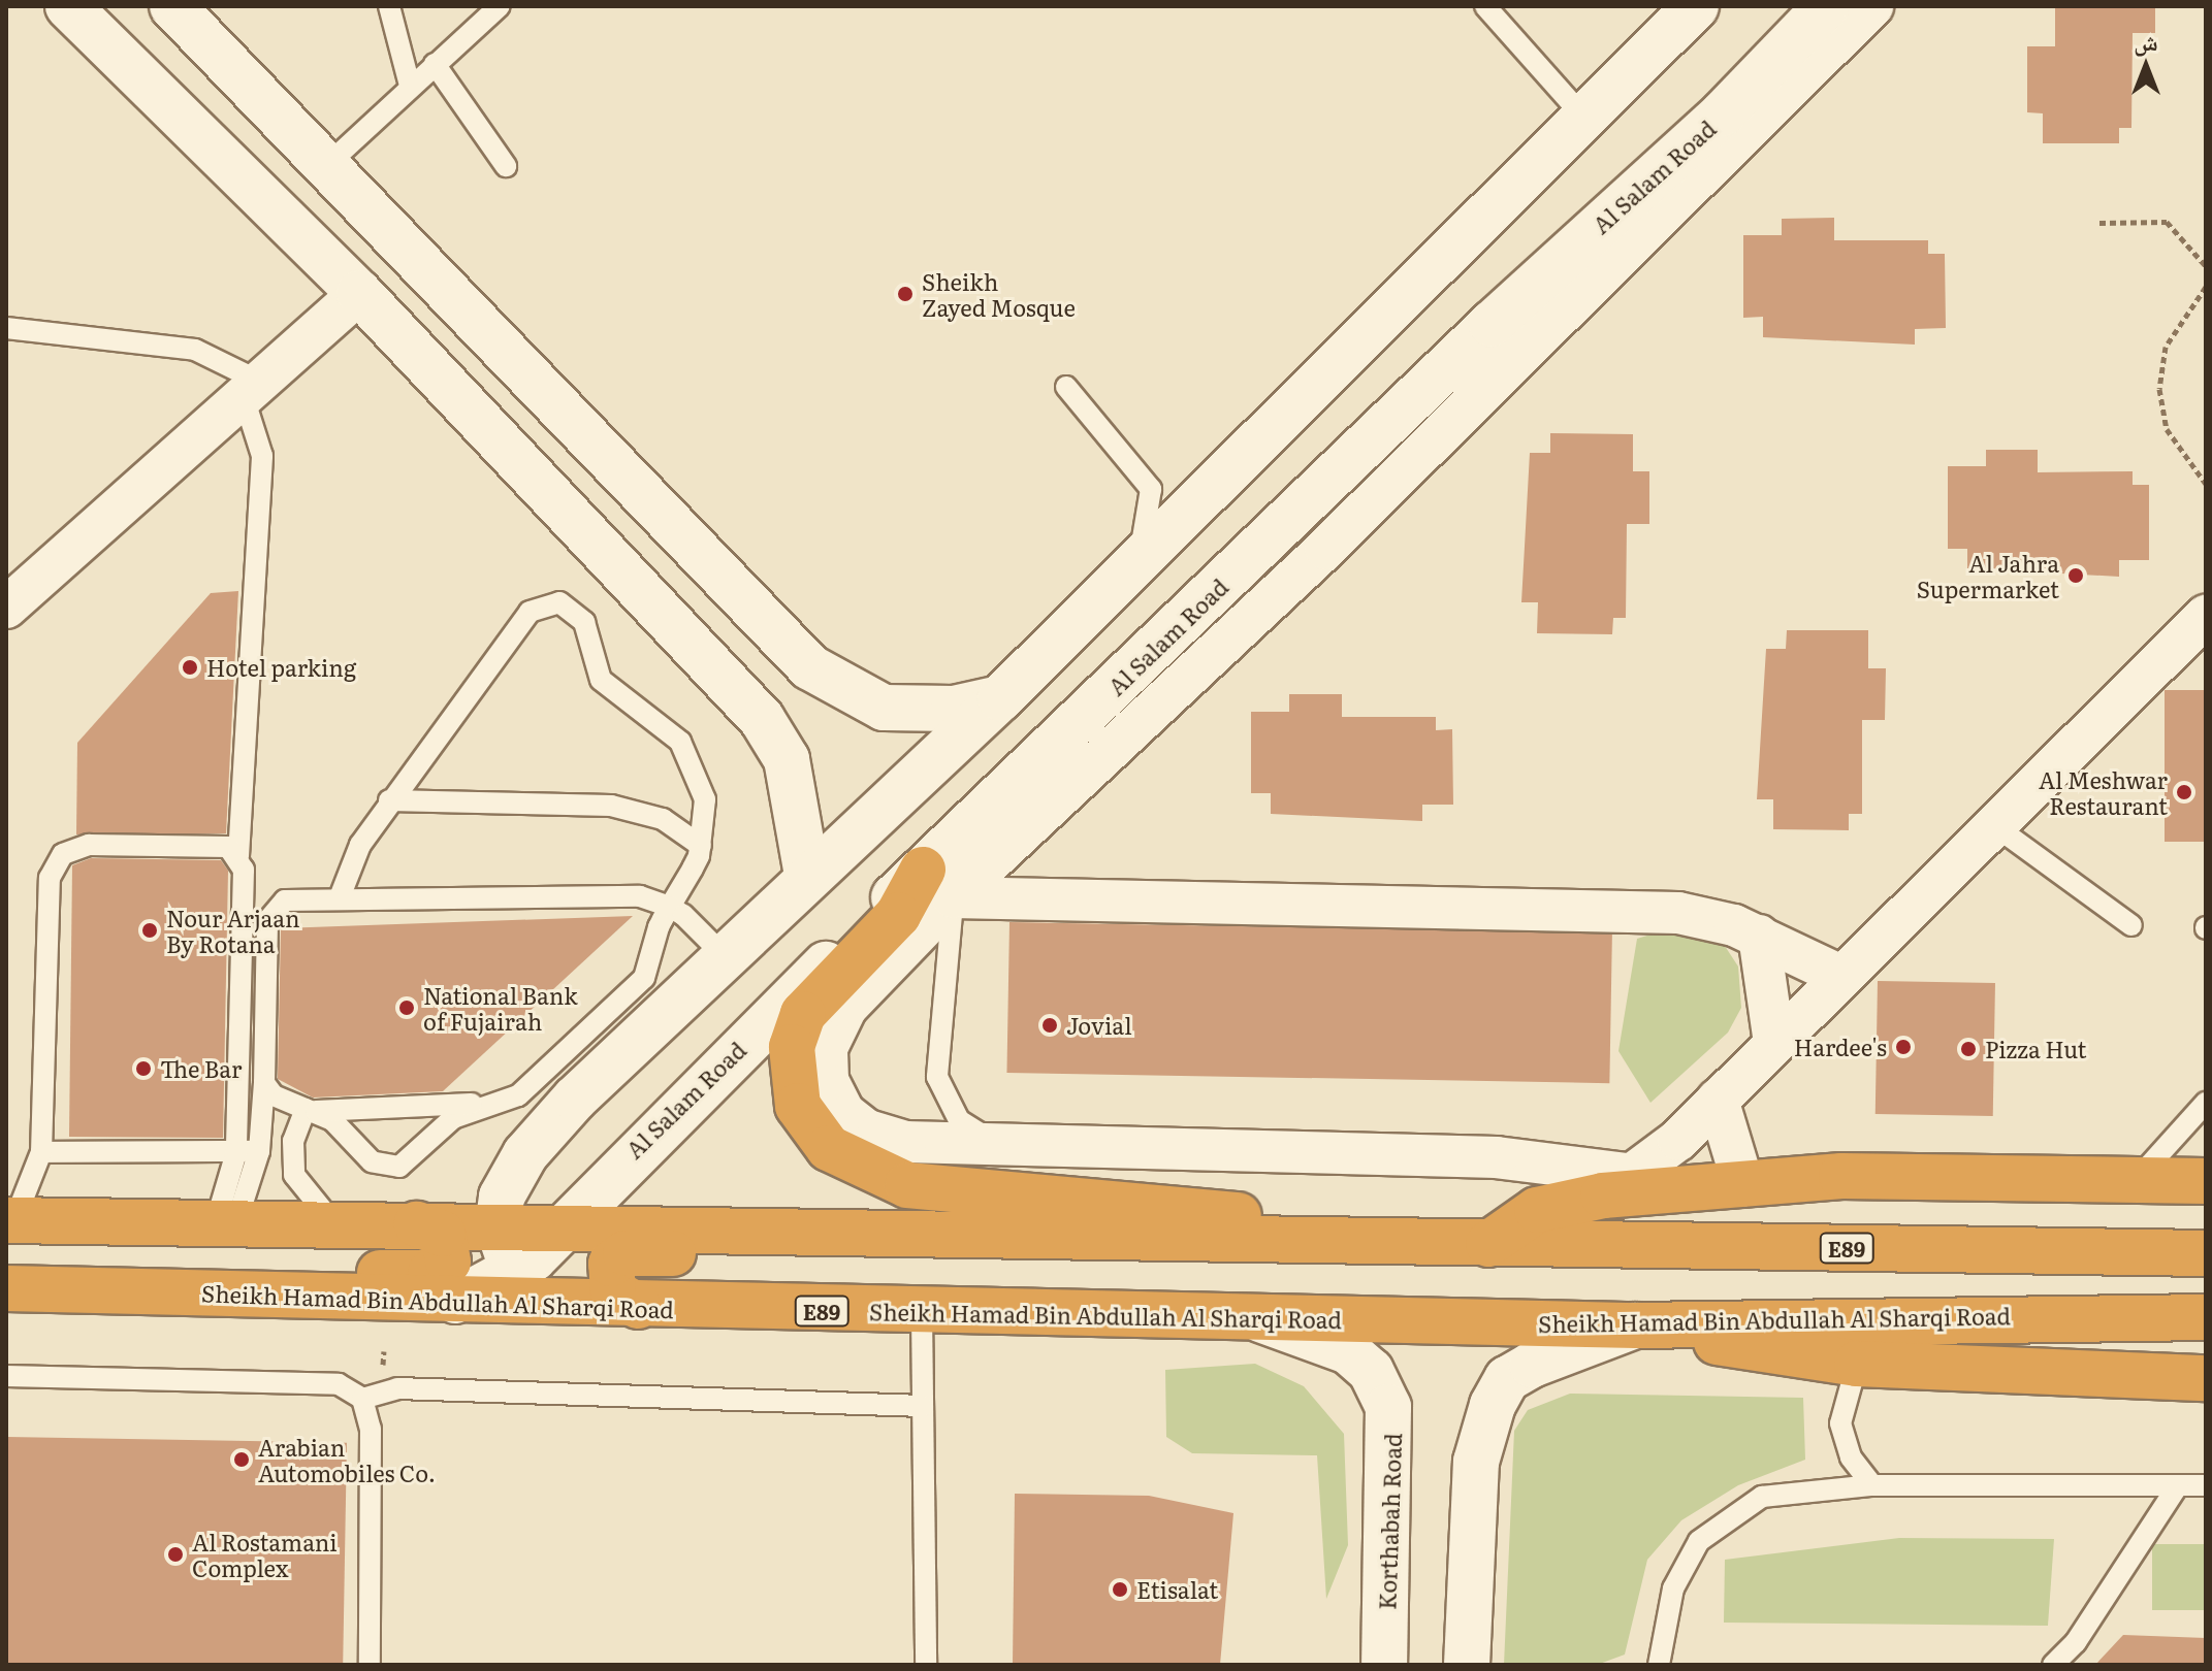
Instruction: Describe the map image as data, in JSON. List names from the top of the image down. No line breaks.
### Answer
{"streets":{"highway":["E89","Sheikh Hamad Bin Abdullah Al Sharqi Road"],"main road":["Al Salam Road","Korthabah Road"]},"crossings":[["Al Salam Road","E89"],["Al Salam Road","Sheikh Hamad Bin Abdullah Al Sharqi Road"],["Sheikh Hamad Bin Abdullah Al Sharqi Road","Korthabah Road"]],"places":["Sheikh Zayed Mosque","Al Jahra Supermarket","Hotel parking","Al Meshwar Restaurant","Nour Arjaan By Rotana","National Bank of Fujairah","Jovial","Hardee's","Pizza Hut","The Bar","Arabian Automobiles Co.","Al Rostamani Complex","Etisalat"],"north":"top"}
